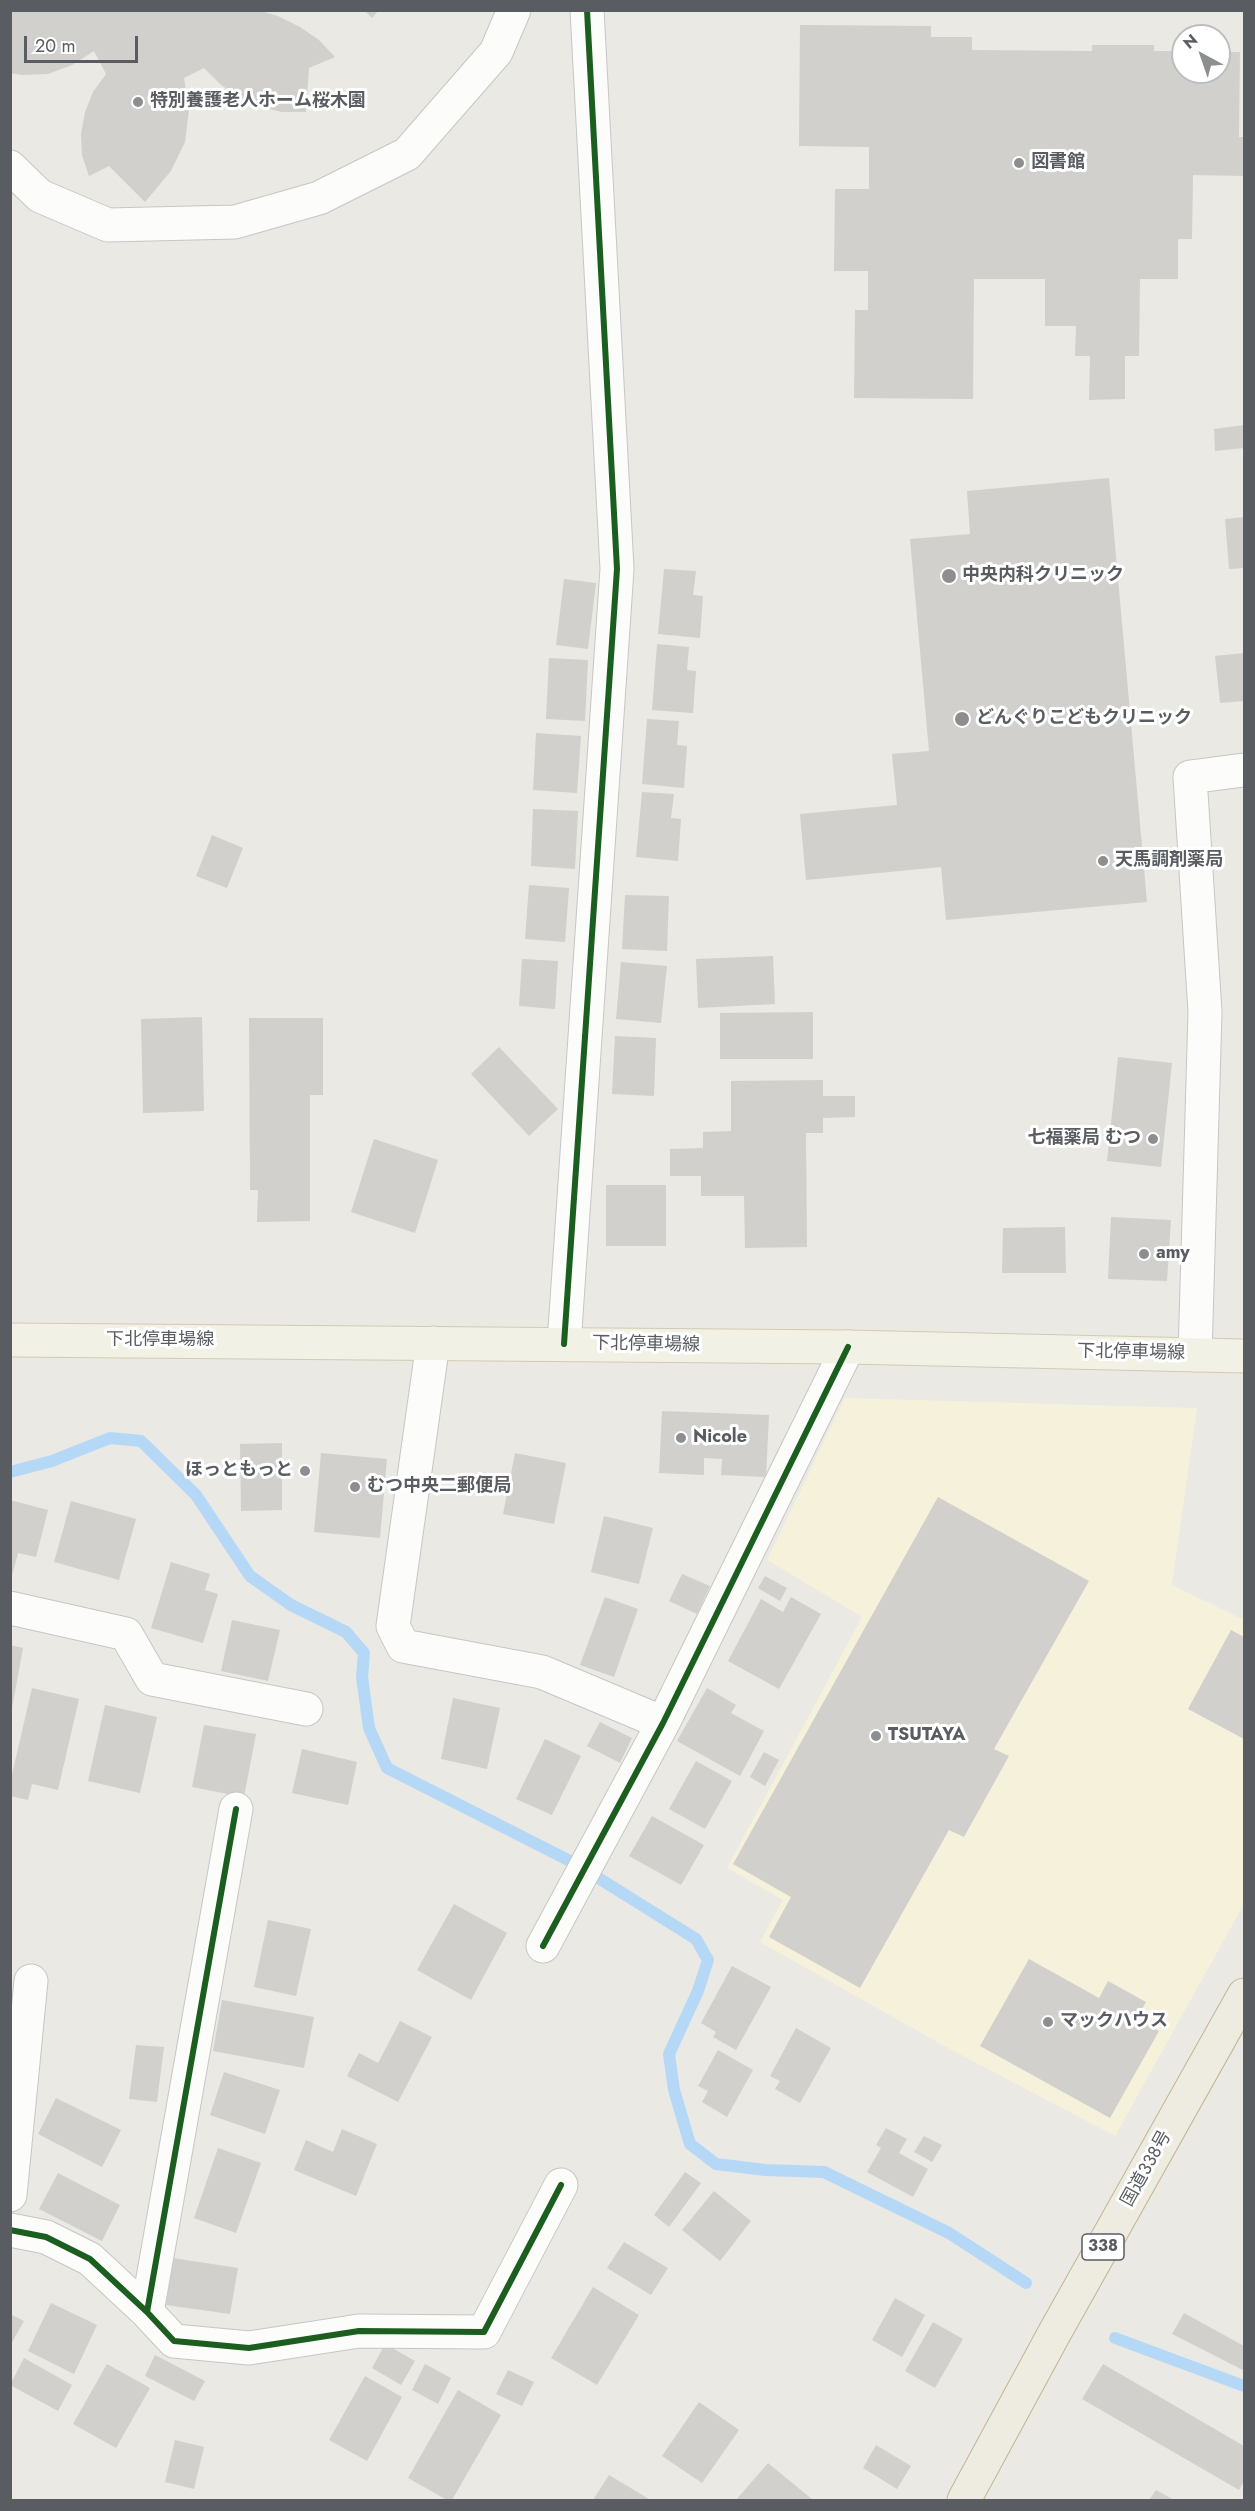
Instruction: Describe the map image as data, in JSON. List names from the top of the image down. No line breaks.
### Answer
{"streets":{"highway":["国道338号","338"],"main road":["下北停車場線"]},"places":["特別養護老人ホーム桜木園","図書館","中央内科クリニック","どんぐりこどもクリニック","天馬調剤薬局","七福薬局 むつ","amy","Nicole","ほっともっと","むつ中央二郵便局","TSUTAYA","マックハウス"],"scale_bar":"20 m","north":"top left"}
